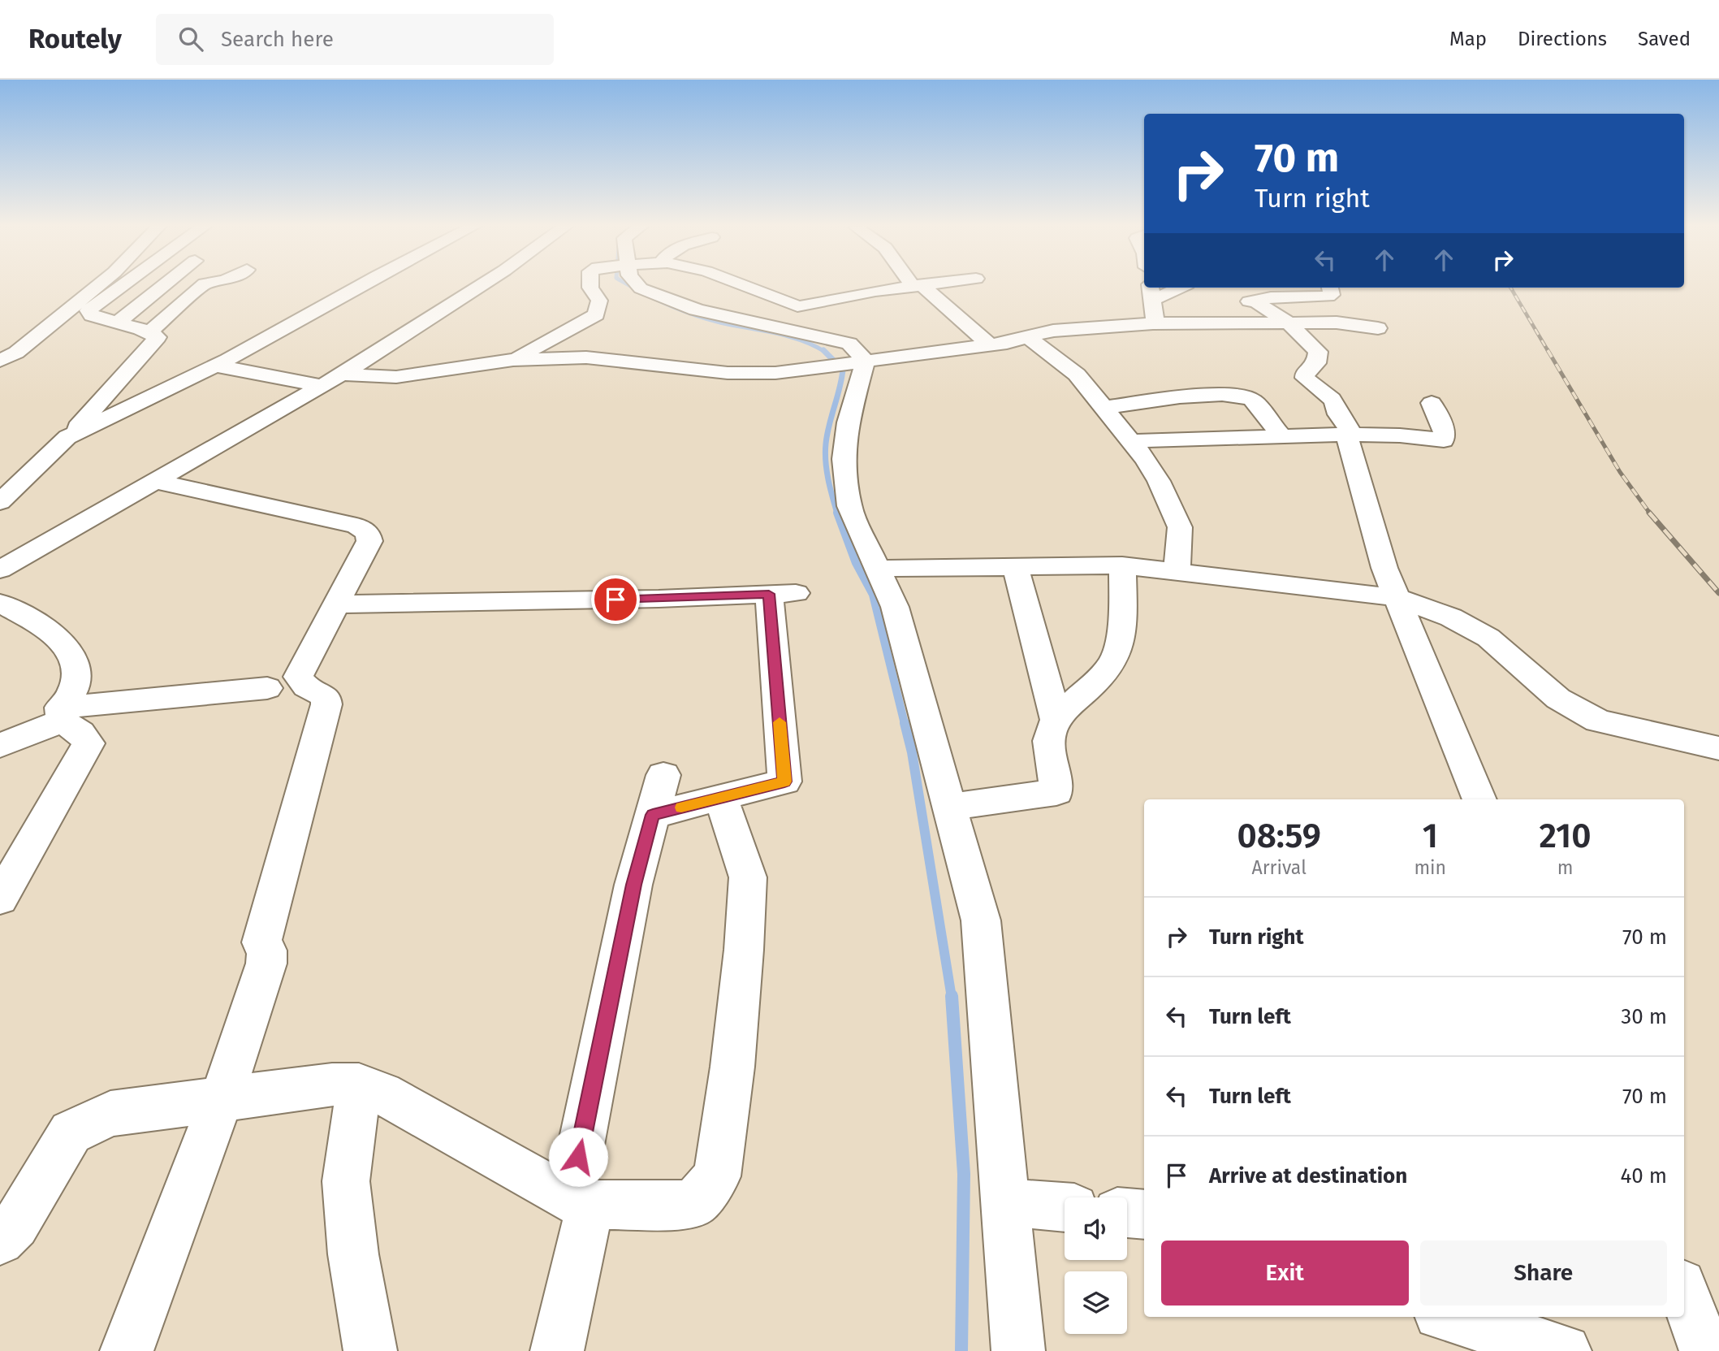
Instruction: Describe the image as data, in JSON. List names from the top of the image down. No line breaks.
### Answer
{"page":{"header":"Routely","search":"Search here","nav":["Map","Directions","Saved"],"turn":["70 m","Turn right"],"eta":["08:59","Arrival","1","min","210","m"],"list":[{"name":"Turn right","value":"70 m"},{"name":"Turn left","value":"30 m"},{"name":"Turn left","value":"70 m"},{"name":"Arrive at destination","value":"40 m"}],"buttons":["Exit","Share"]}}
